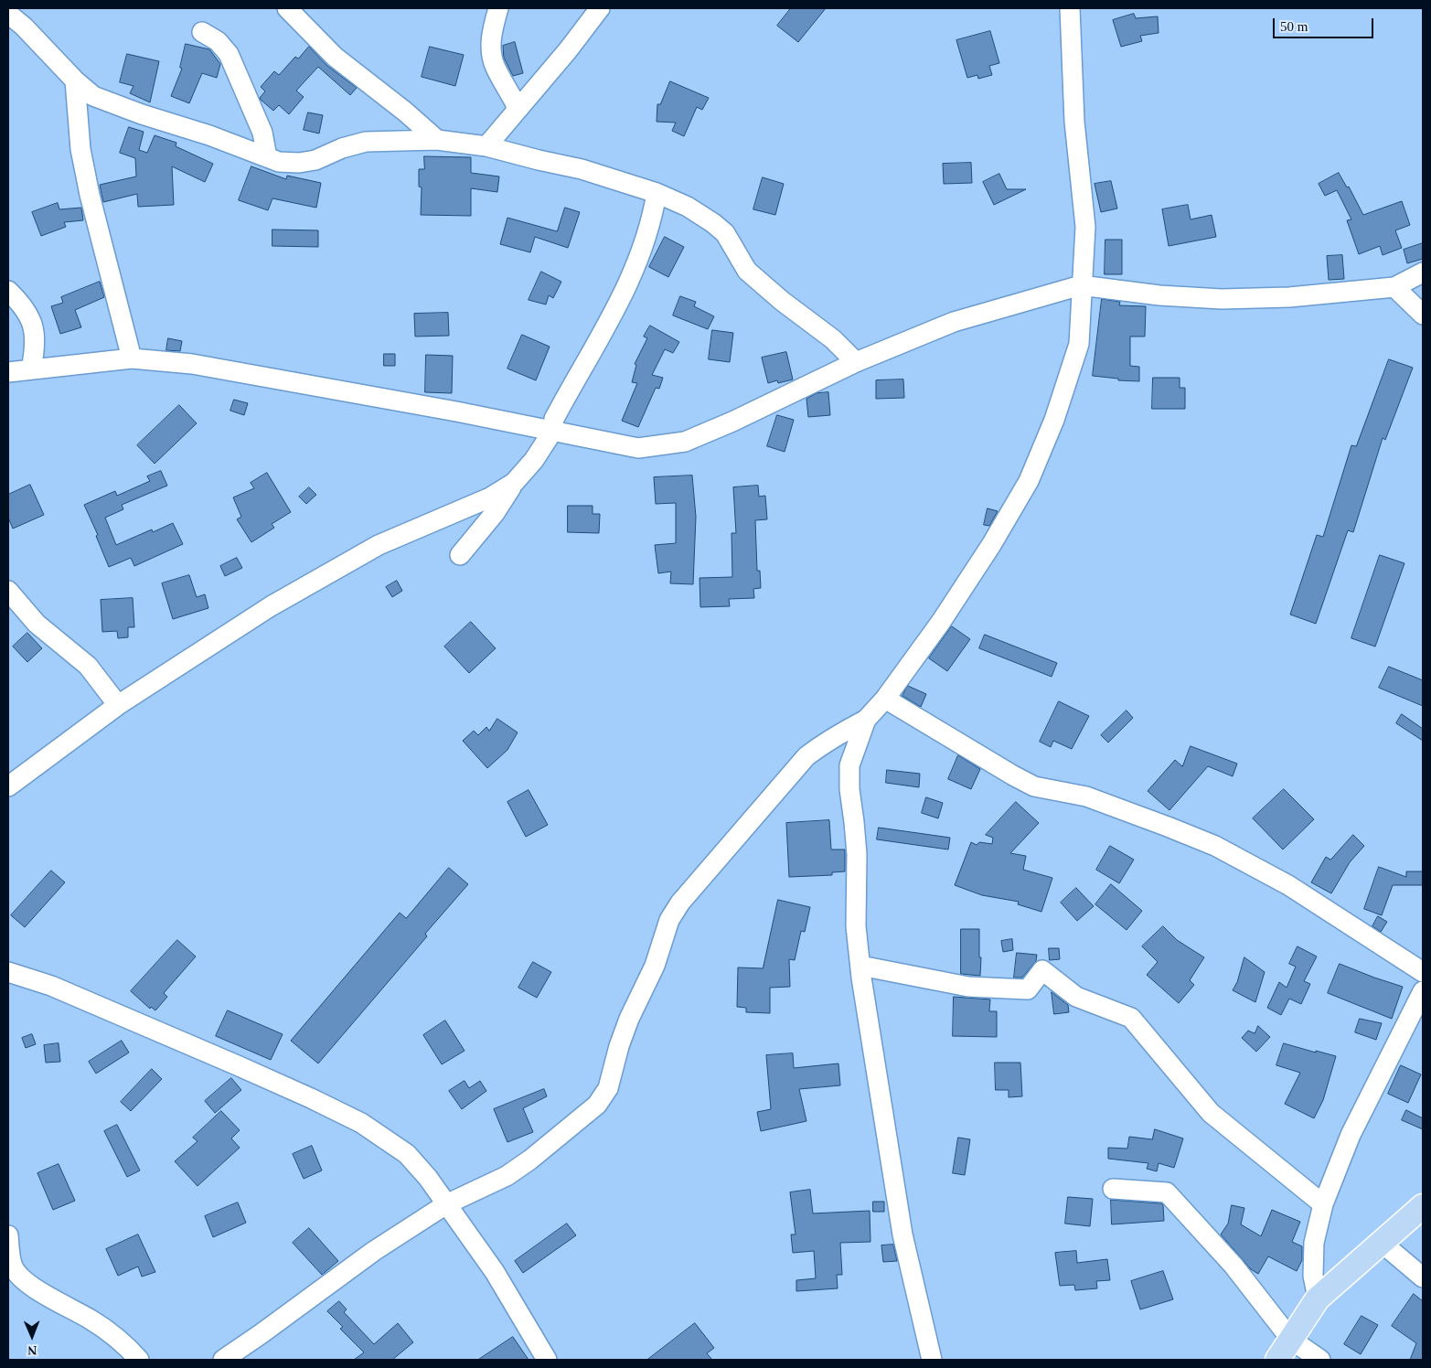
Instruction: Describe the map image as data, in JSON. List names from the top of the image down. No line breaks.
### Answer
{"scale_bar":"50 m","north":"bottom"}
